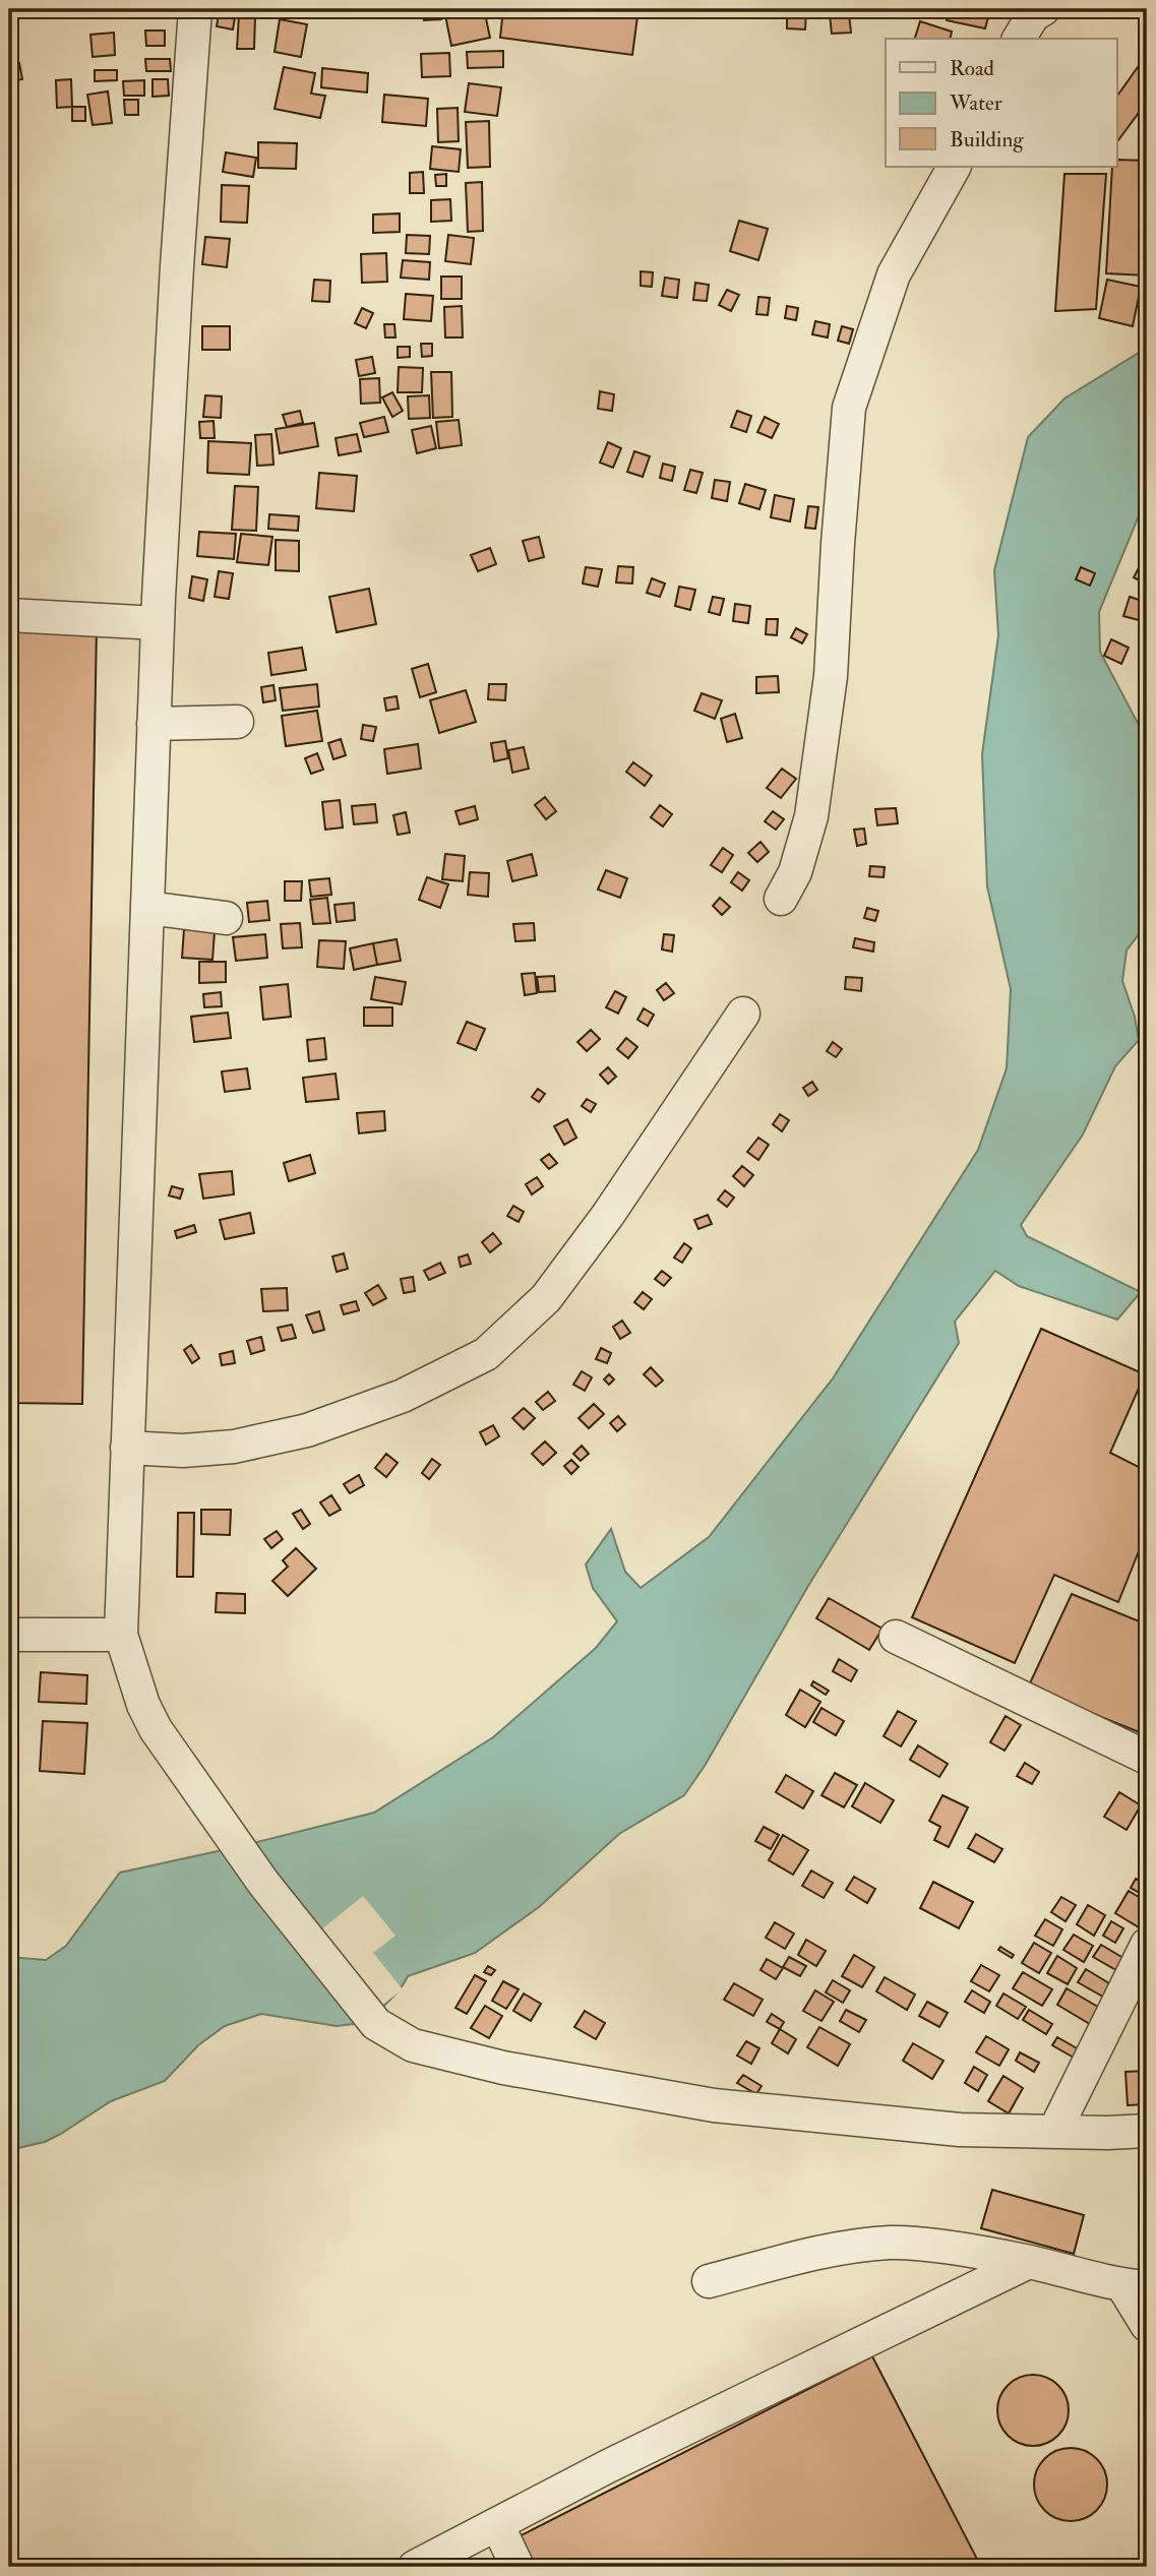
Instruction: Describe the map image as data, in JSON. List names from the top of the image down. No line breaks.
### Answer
{"legend":["Road","Water","Building"]}
